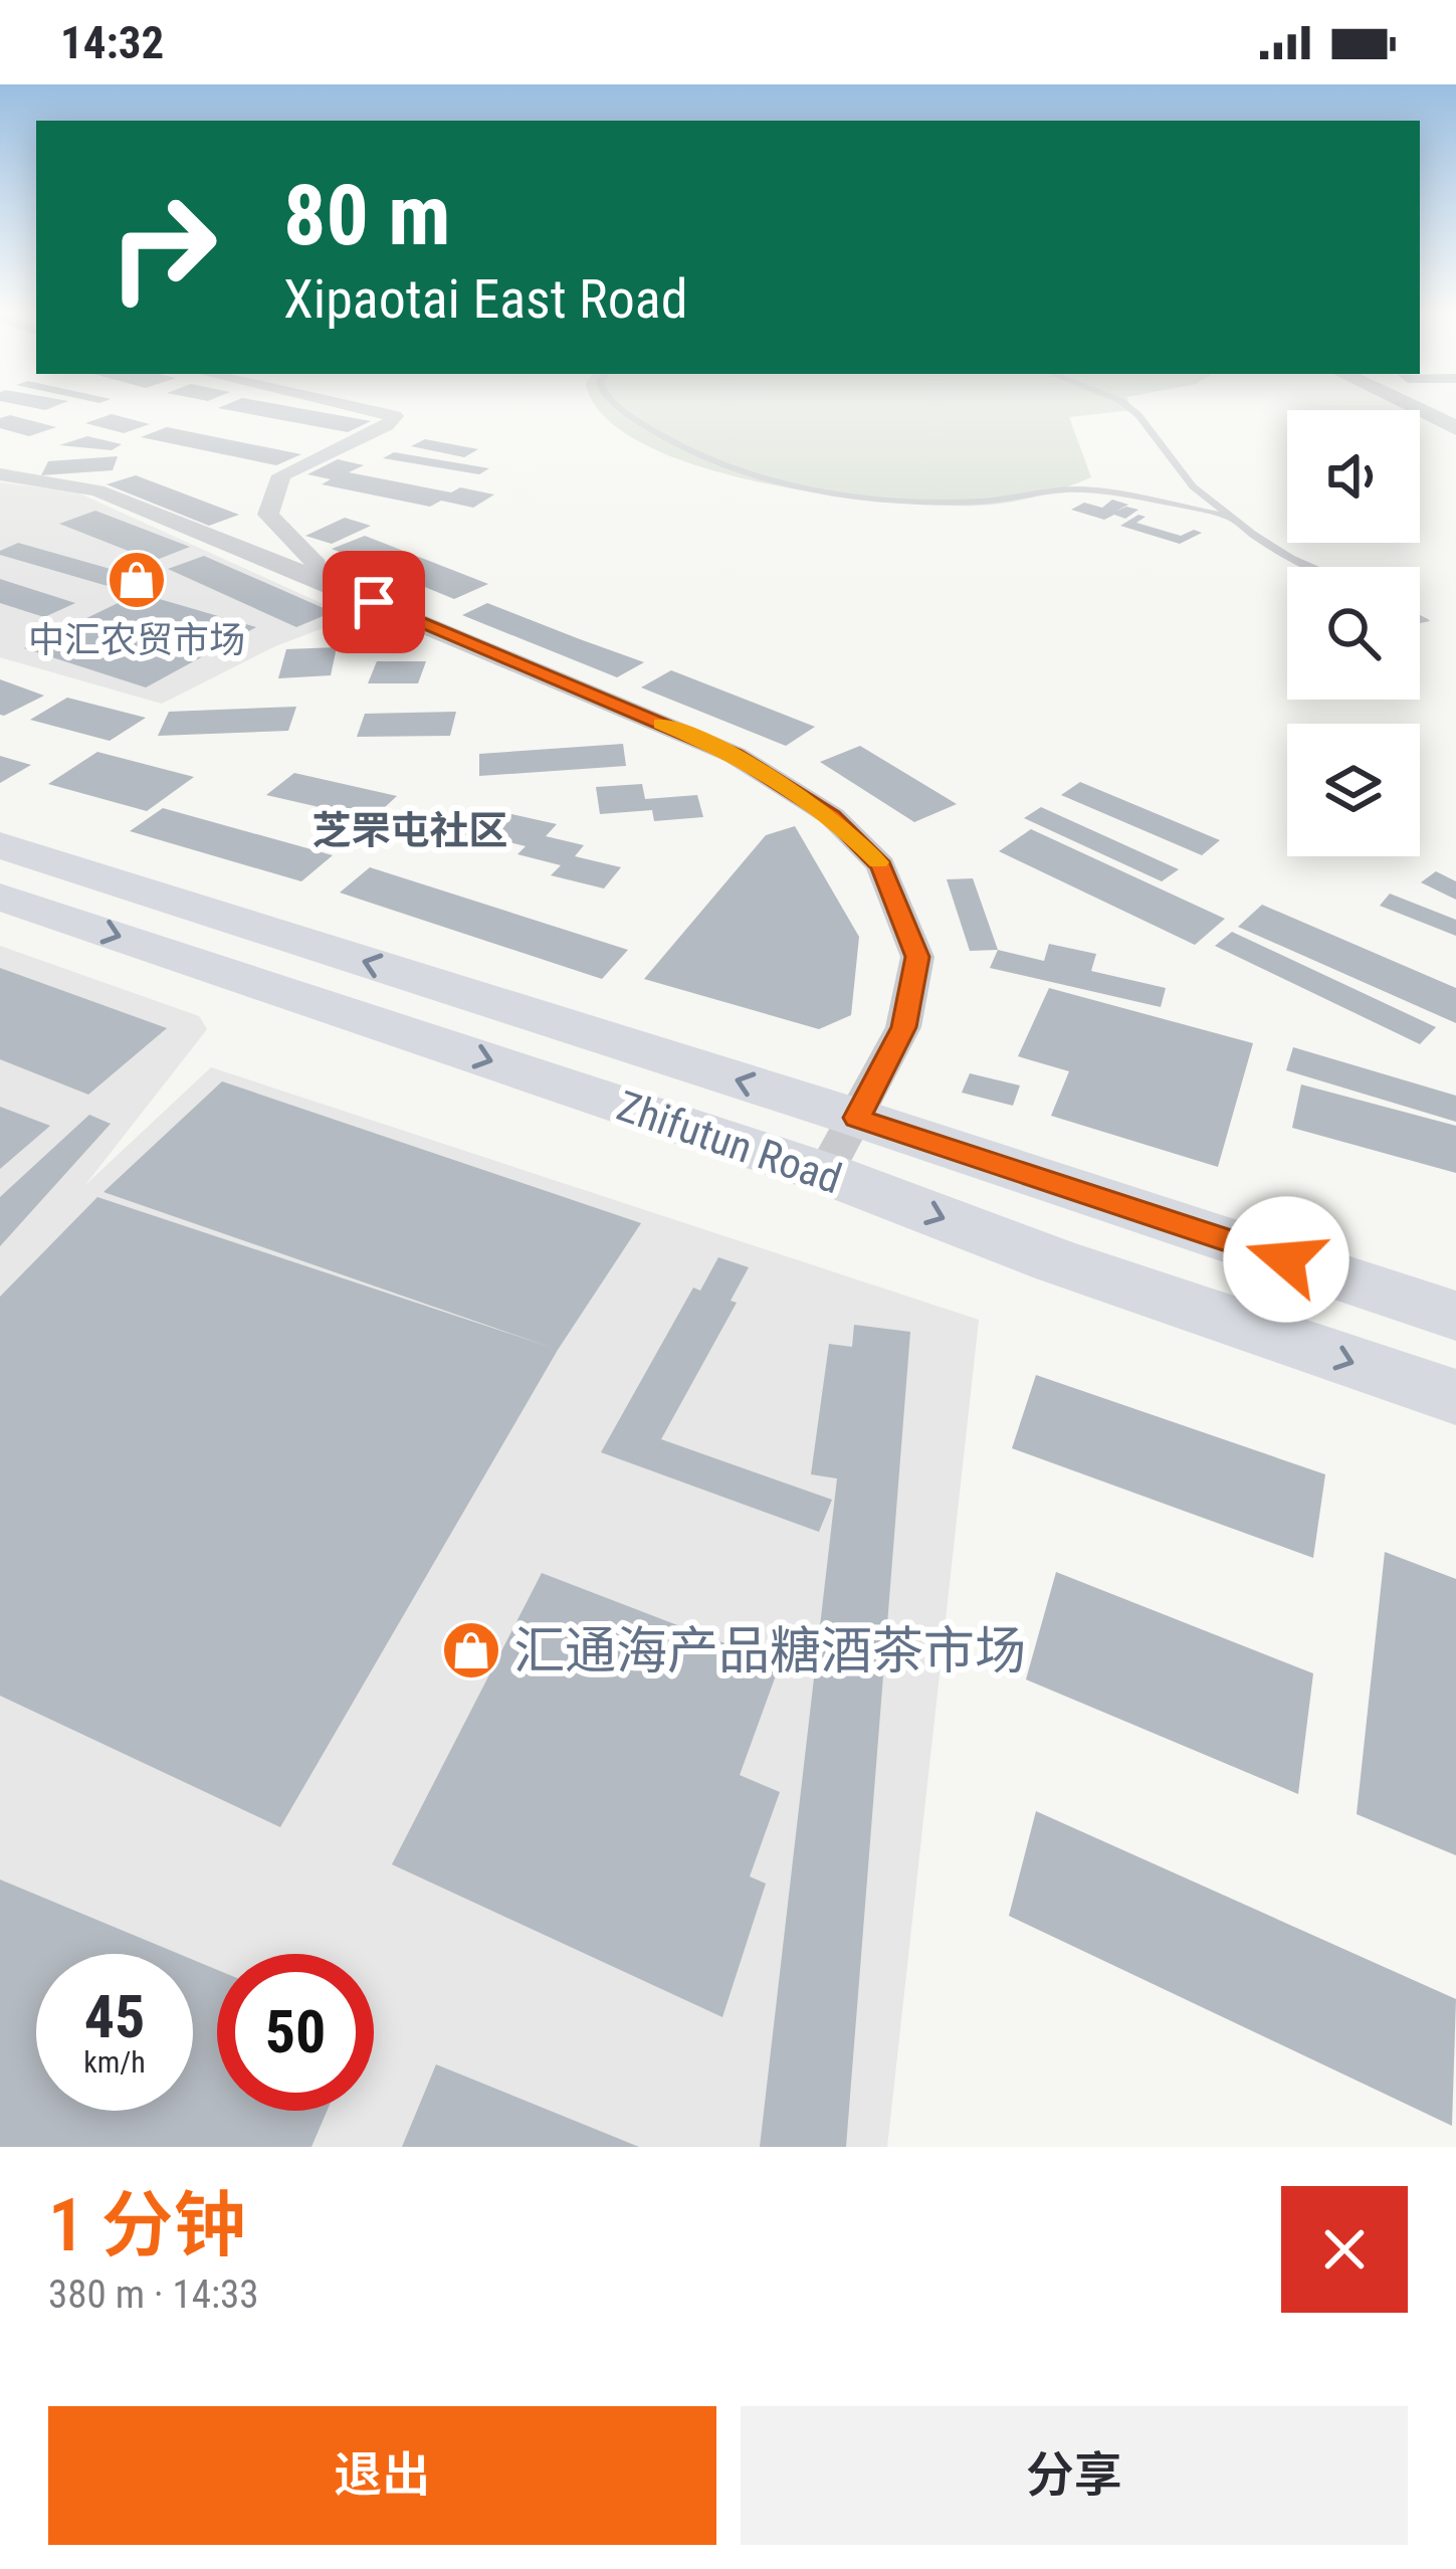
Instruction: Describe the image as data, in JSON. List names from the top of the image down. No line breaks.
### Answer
{"streets":{"main road":["Zhifutun Road"]},"districts":["芝罘屯社区"],"places":{"shop":["中汇农贸市场","汇通海产品糖酒茶市场"]},"page":{"status":"14:32","turn":["80 m","Xipaotai East Road"],"speed":"45 km/h","limit":"50","heading":["1 分钟","380 m · 14:33"],"buttons":["退出","分享"]}}
